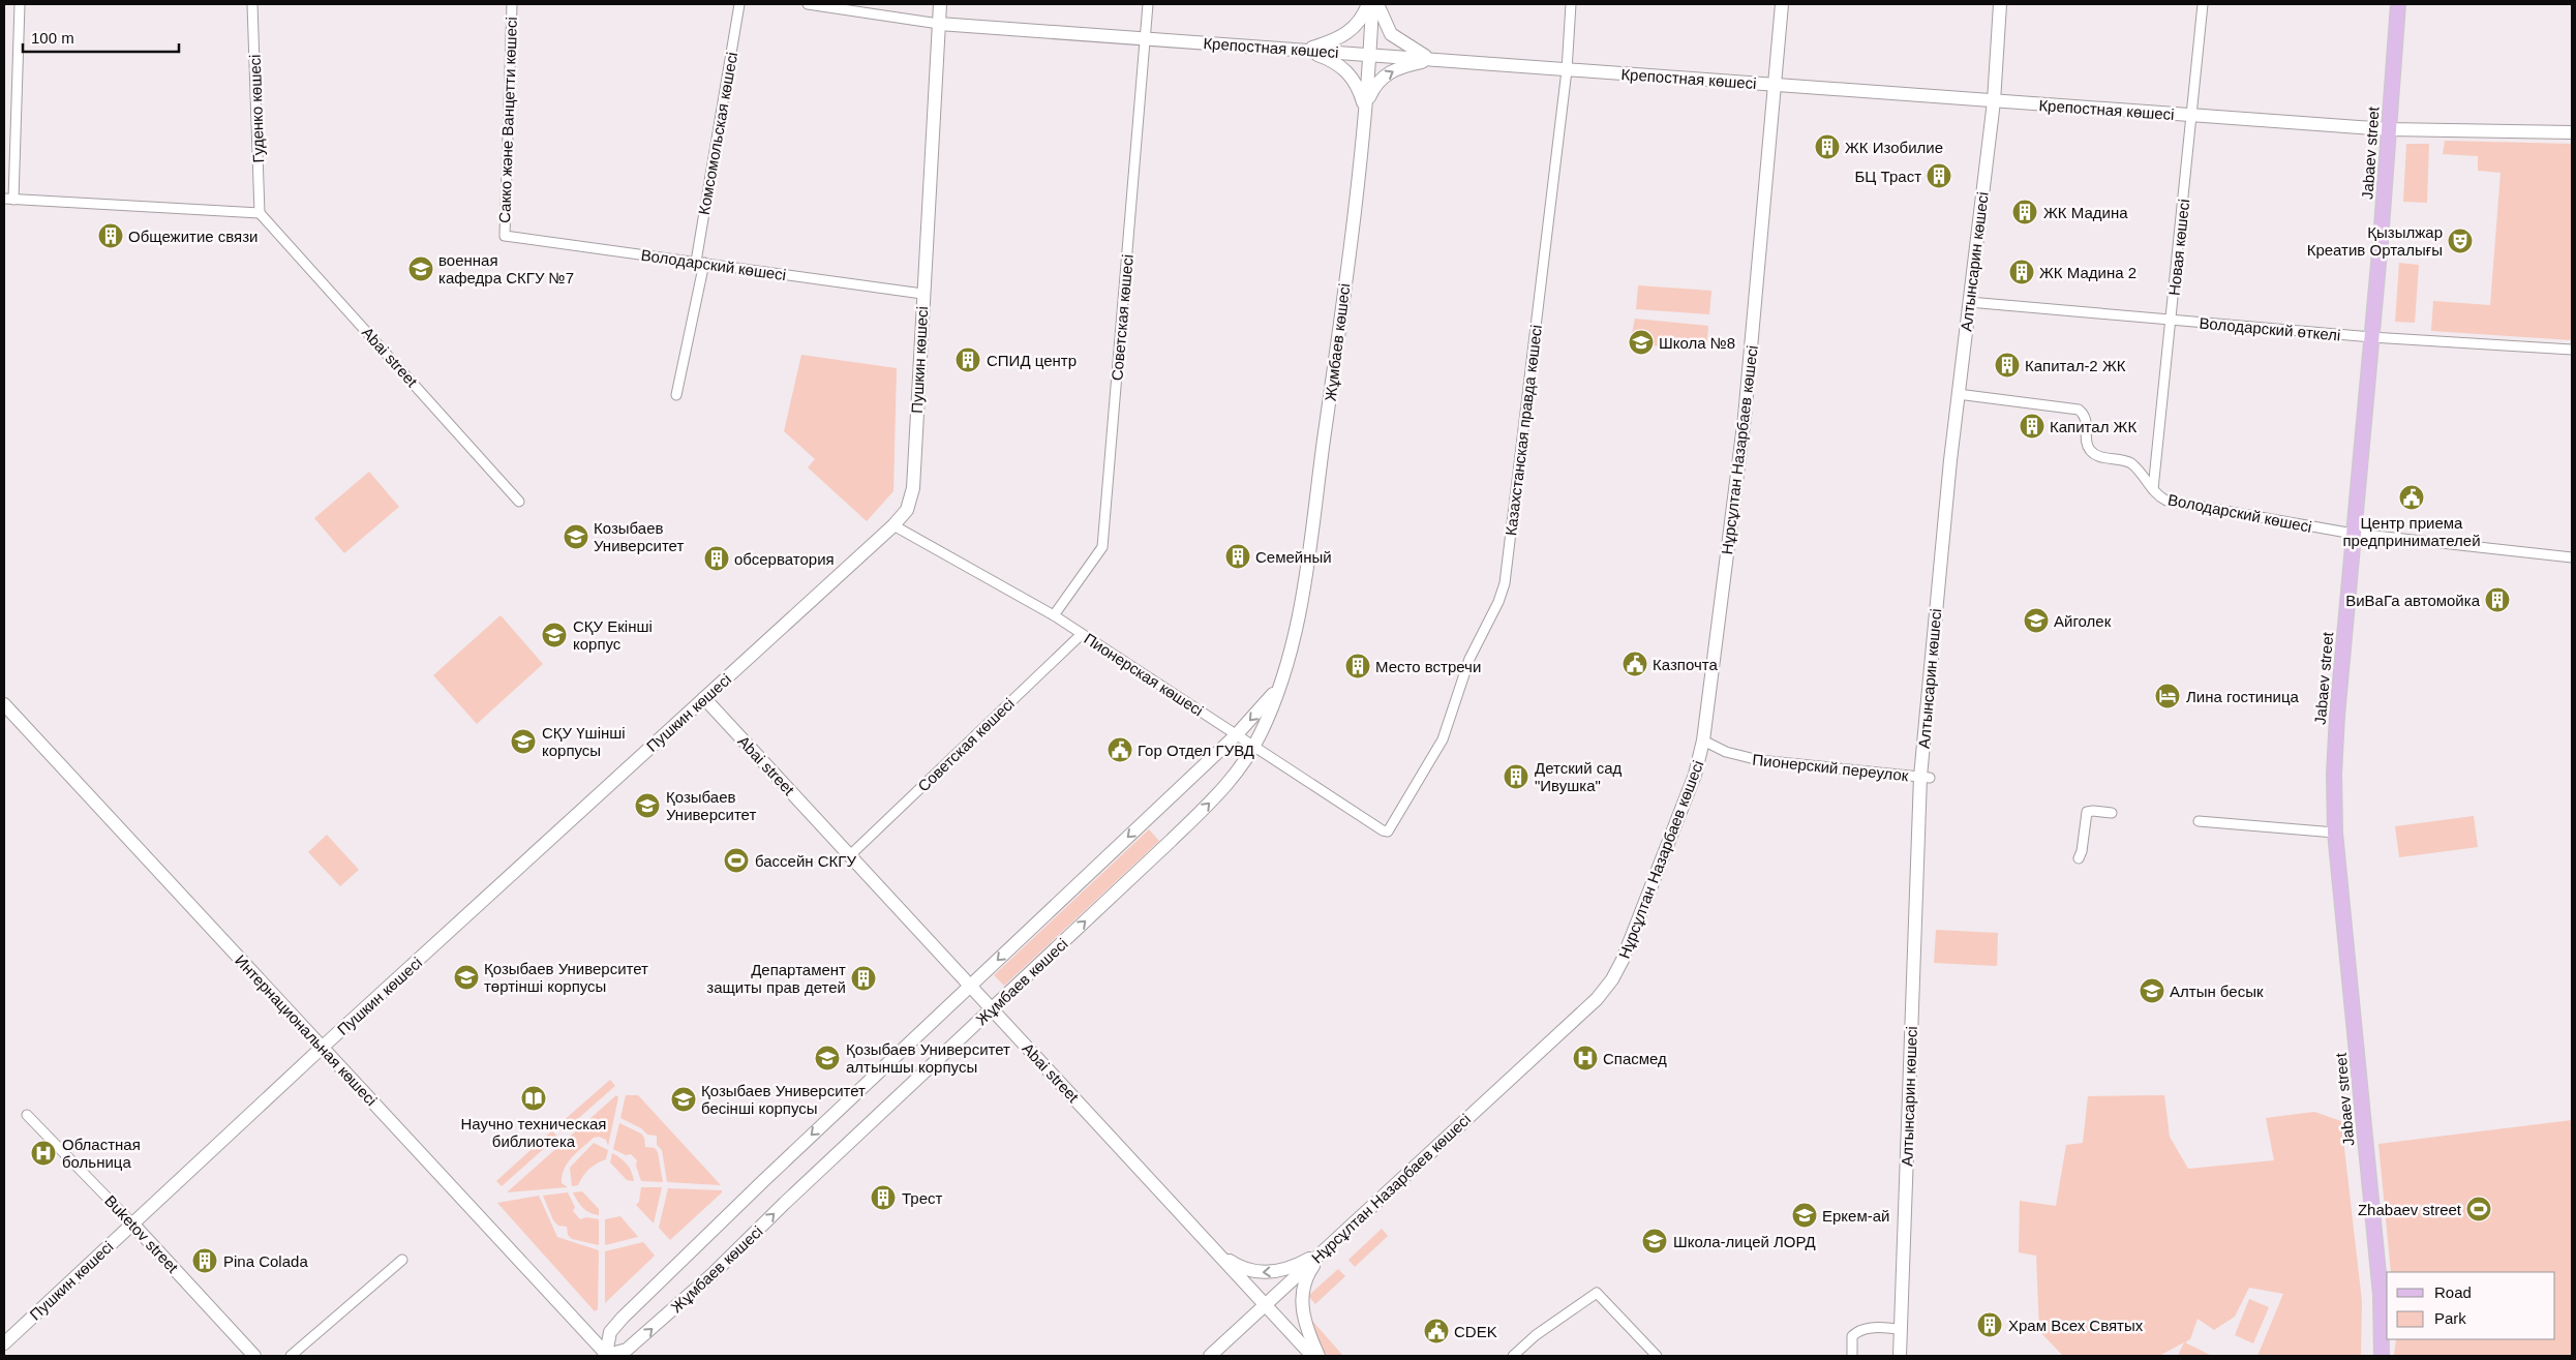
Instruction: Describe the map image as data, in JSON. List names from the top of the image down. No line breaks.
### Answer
{"streets":{"main road":["Jabaev street"],"street":["Крепостная көшесі","Гуденко көшесі","Сакко және Ванцетти көшесі","Комсомольская көшесі","Новая көшесі","Алтынсарин көшесі","Володарский көшесі","Советская көшесі","Володарский өткелі","Жұмбаев көшесі","Abai street","Пушкин көшесі","Казахстанская правда көшесі","Нұрсұлтан Назарбаев көшесі","Пионерская көшесі","Пионерский переулок","Интернациональная көшесі","Buketov street"]},"crossings":[["Крепостная көшесі","Jabaev street"],["Крепостная көшесі","Новая көшесі"],["Крепостная көшесі","Алтынсарин көшесі"],["Крепостная көшесі","Советская көшесі"],["Крепостная көшесі","Жұмбаев көшесі"],["Крепостная көшесі","Пушкин көшесі"],["Крепостная көшесі","Казахстанская правда көшесі"],["Крепостная көшесі","Нұрсұлтан Назарбаев көшесі"],["Гуденко көшесі","Abai street"],["Сакко және Ванцетти көшесі","Володарский көшесі"],["Комсомольская көшесі","Володарский көшесі"],["Jabaev street","Володарский көшесі"],["Jabaev street","Володарский өткелі"],["Новая көшесі","Володарский көшесі"],["Новая көшесі","Володарский өткелі"],["Алтынсарин көшесі","Володарский көшесі"],["Алтынсарин көшесі","Володарский өткелі"],["Алтынсарин көшесі","Пионерский переулок"],["Володарский көшесі","Пушкин көшесі"],["Советская көшесі","Abai street"],["Советская көшесі","Пионерская көшесі"],["Жұмбаев көшесі","Abai street"],["Жұмбаев көшесі","Пионерская көшесі"],["Жұмбаев көшесі","Интернациональная көшесі"],["Abai street","Пушкин көшесі"],["Abai street","Нұрсұлтан Назарбаев көшесі"],["Пушкин көшесі","Пионерская көшесі"],["Пушкин көшесі","Интернациональная көшесі"],["Пушкин көшесі","Buketov street"],["Казахстанская правда көшесі","Пионерская көшесі"],["Нұрсұлтан Назарбаев көшесі","Пионерский переулок"]],"places":{"building":["ЖК Изобилие","БЦ Траст","ЖК Мадина","Общежитие связи","ЖК Мадина 2","СПИД центр","Капитал-2 ЖК","Капитал ЖК","Семейный","обсерватория","ВиВаГа автомойка","Место встречи","Детский сад \"Ивушка\"","Департамент защиты прав детей","Трест","Pina Colada","Храм Всех Святых"],"theatre":["Қызылжар Креатив Орталығы"],"school or university":["военная кафедра СКГУ №7","Школа №8","Козыбаев Университет","Айголек","СҚУ Екінші корпус","СҚУ Үшінші корпусы","Қозыбаев Университет","Қозыбаев Университет төртінші корпусы","Алтын бесык","Қозыбаев Университет алтыншы корпусы","Қозыбаев Университет бесінші корпусы","Еркем-ай","Школа-лицей ЛОРД"],"public building":["Центр приема предпринимателей","Казпочта","Гор Отдел ГУВД","CDEK"],"hotel":["Лина гостиница"],"sports":["бассейн СКГУ","Zhabaev street"],"hospital":["Спасмед","Областная больница"],"library":["Научно техническая библиотека"]},"legend":["Road","Park"],"scale_bar":"100 m"}
